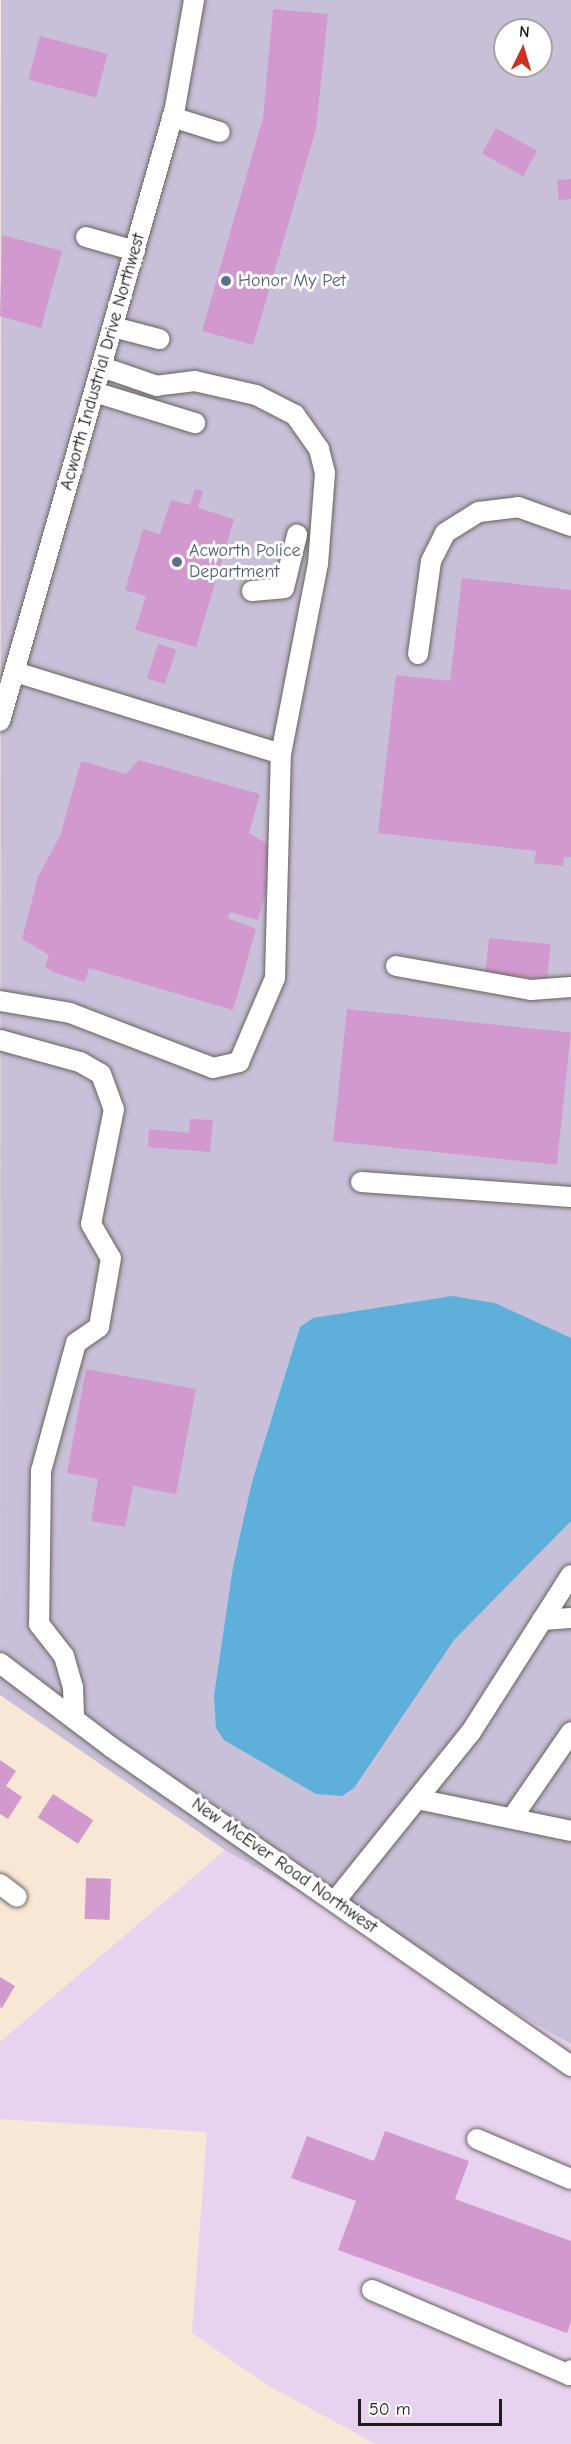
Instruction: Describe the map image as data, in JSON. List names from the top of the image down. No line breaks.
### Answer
{"streets":{"street":["Acworth Industrial Drive Northwest","New McEver Road Northwest"]},"places":["Honor My Pet","Acworth Police Department"],"scale_bar":"50 m","north":"top"}
